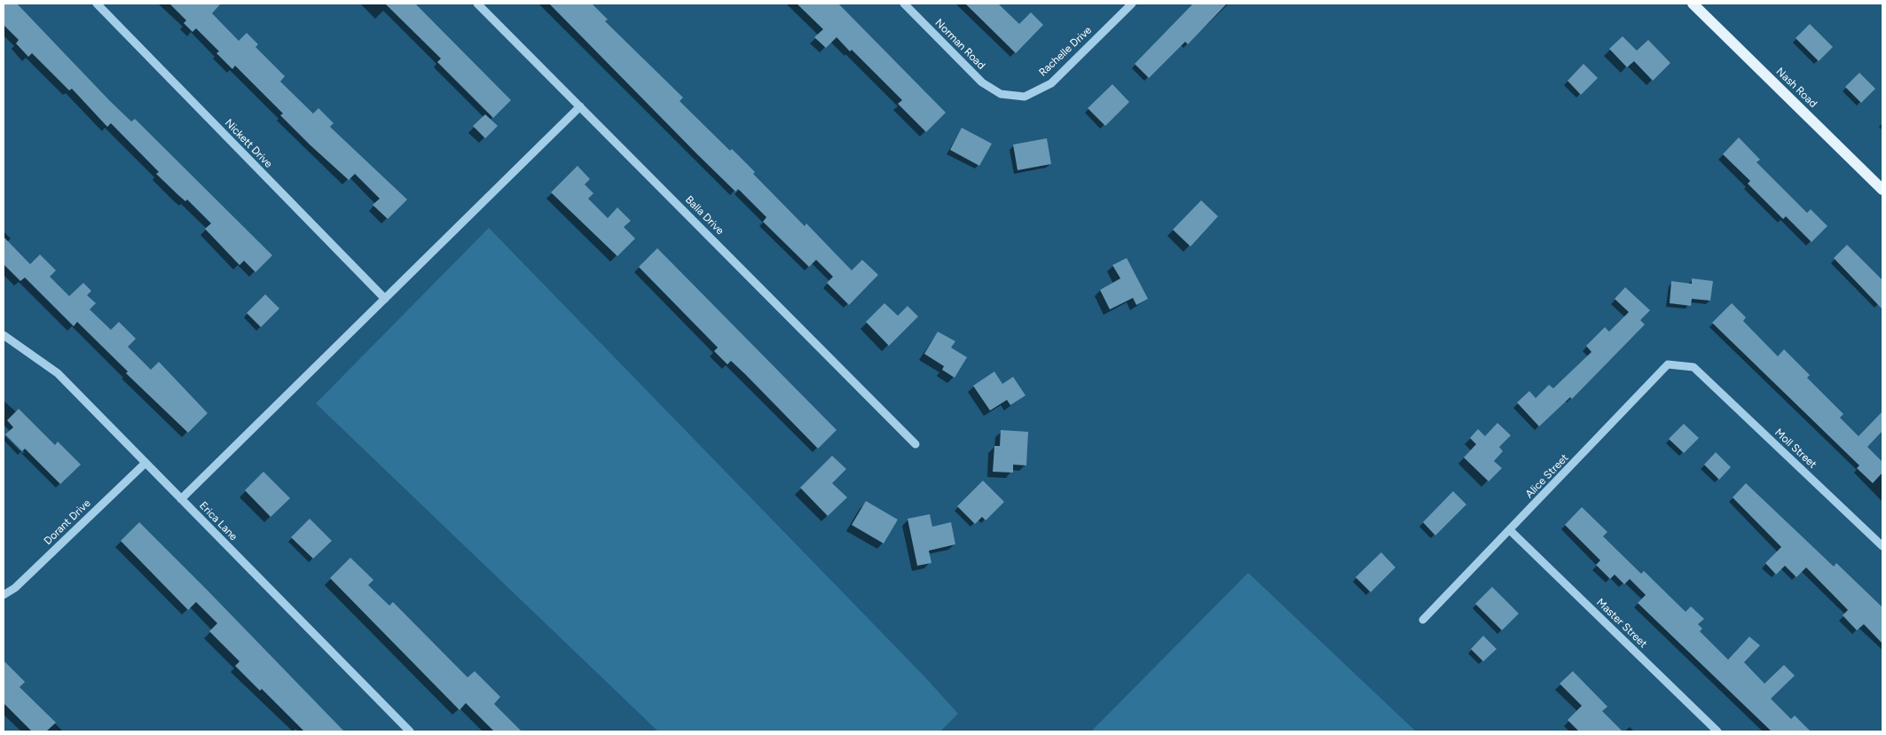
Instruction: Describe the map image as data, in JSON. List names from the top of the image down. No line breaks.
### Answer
{"streets":{"main road":["Nash Road"],"street":["Norman Road","Rachelle Drive","Nickett Drive","Balla Drive","Moll Street","Alice Street","Erica Lane","Dorant Drive","Master Street"]},"crossings":[["Norman Road","Rachelle Drive"],["Moll Street","Alice Street"],["Alice Street","Master Street"],["Erica Lane","Dorant Drive"]]}
